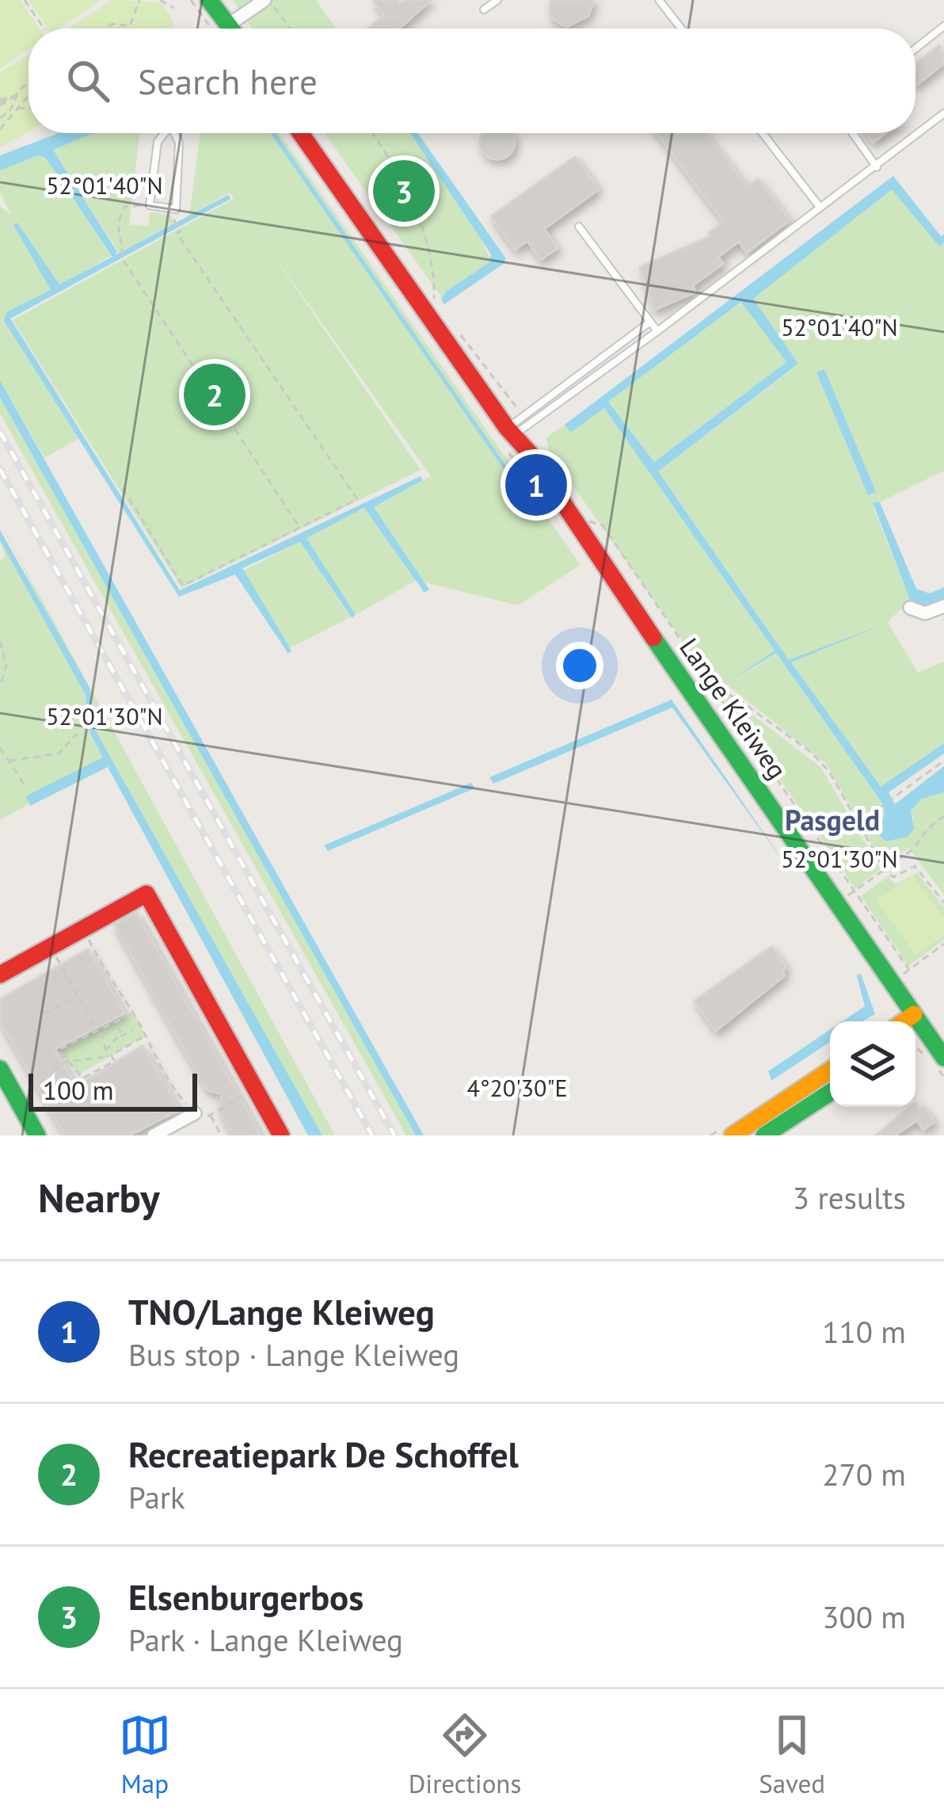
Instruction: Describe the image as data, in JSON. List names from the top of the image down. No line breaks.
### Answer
{"streets":{"street":["Lange Kleiweg"]},"districts":["Pasgeld"],"scale_bar":"100 m","page":{"search":"Search here","pins":["3","2","1"],"scale":"100 m","heading":["Nearby","3 results"],"list":[{"mark":"1","name":"TNO/Lange Kleiweg","note":"Bus stop · Lange Kleiweg","value":"110 m"},{"mark":"2","name":"Recreatiepark De Schoffel","note":"Park","value":"270 m"},{"mark":"3","name":"Elsenburgerbos","note":"Park · Lange Kleiweg","value":"300 m"}],"nav":["Map","Directions","Saved"]},"coordinates":["52°01'40\"N","52°01'30\"N","4°20'30\"E"]}
